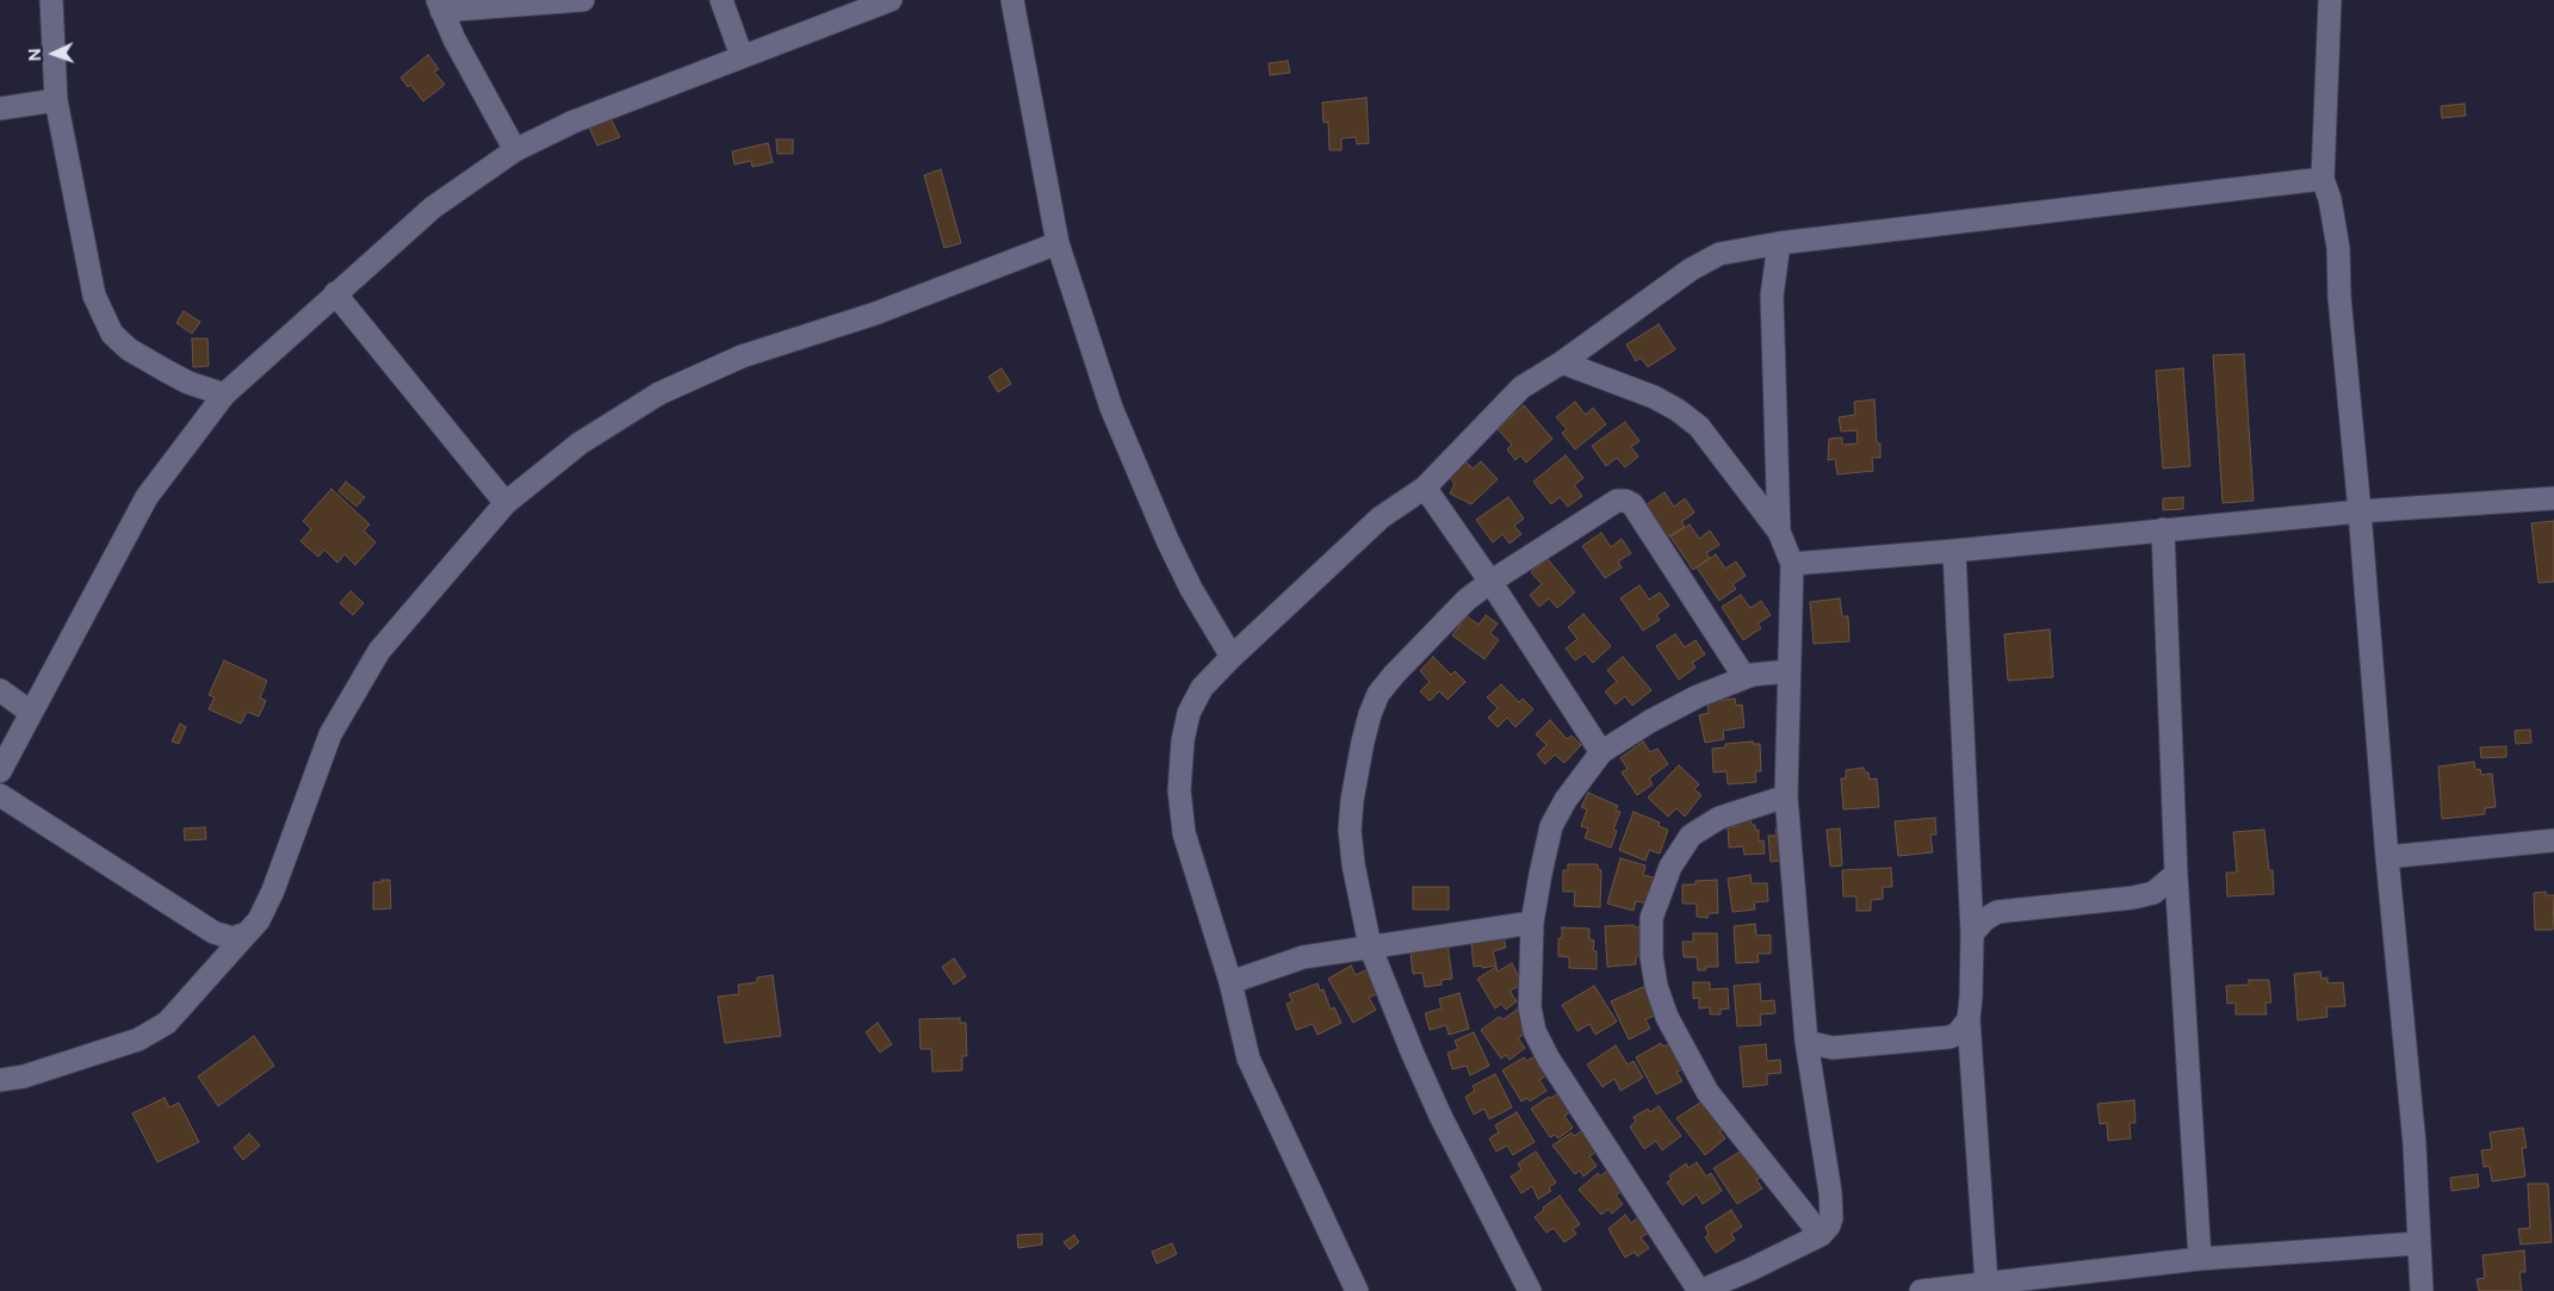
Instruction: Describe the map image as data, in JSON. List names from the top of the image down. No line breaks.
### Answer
{"north":"left"}
